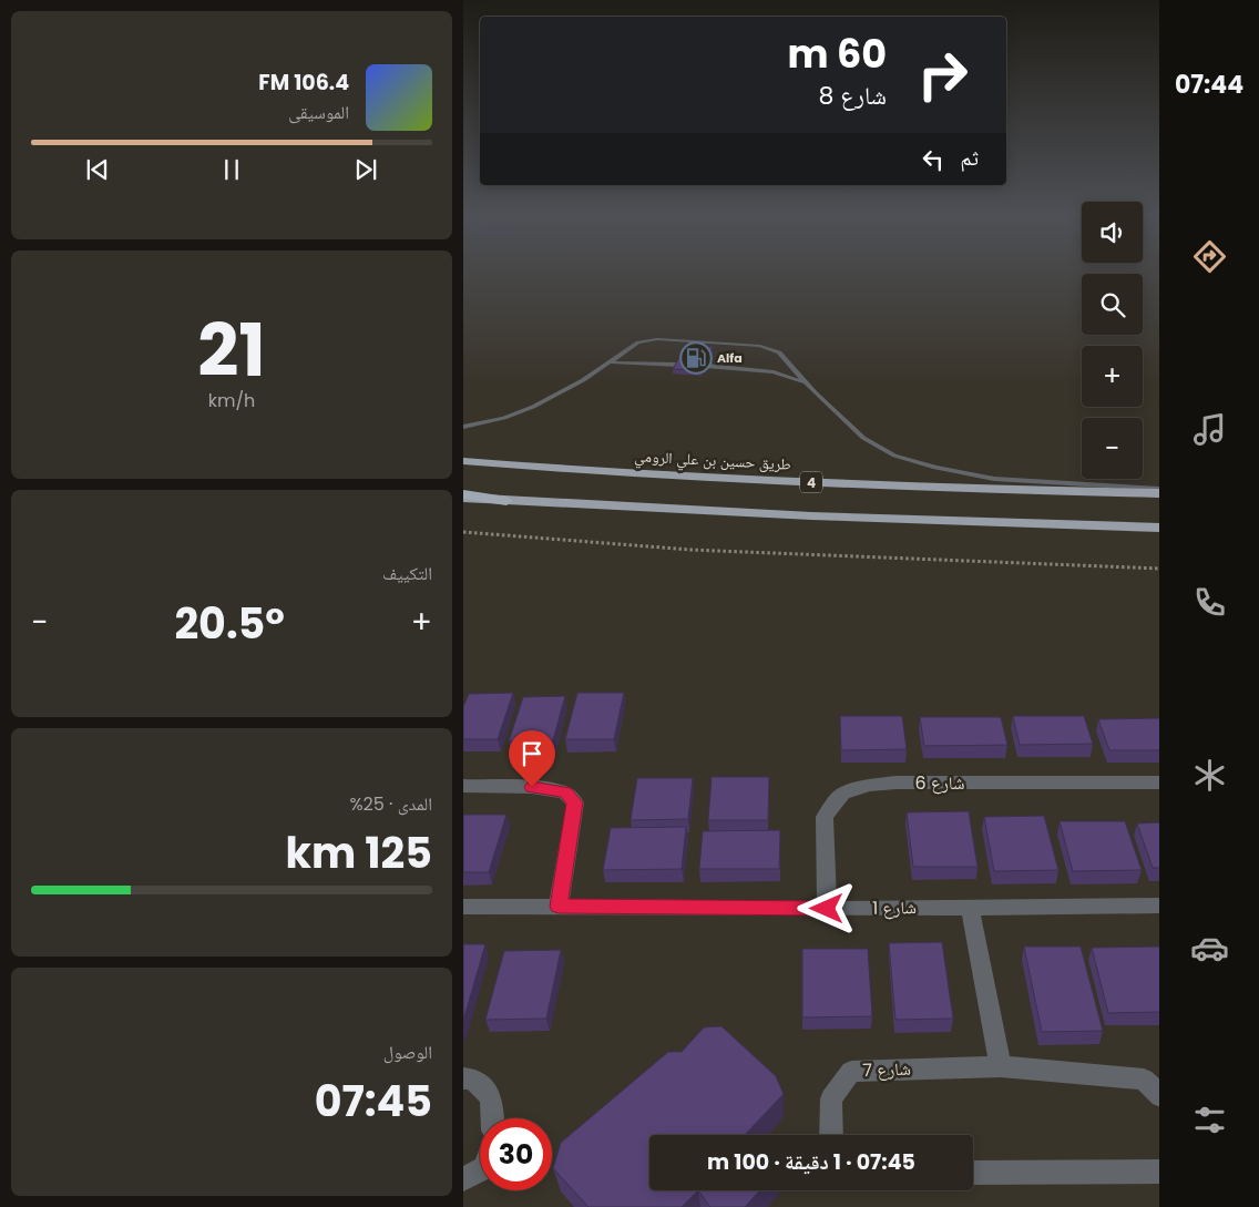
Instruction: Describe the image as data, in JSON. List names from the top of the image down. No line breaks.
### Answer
{"streets":{"highway":["طريق حسين بن علي الرومي","4"],"street":["شارع 6","شارع 1","شارع 7"]},"crossings":[["شارع 6","شارع 1"]],"places":{"fuel station":["Alfa"]},"page":{"tabs":"07:44","turn":["60 m","شارع 8"],"song":["106.4 FM","الموسيقى"],"then":"ثم","map_buttons":["+","−"],"tile":[["21","km/h"],"التكييف",["المدى · 25%","125 km"],["الوصول","07:45"]],"heat":["−","20.5°","+"],"limit":"30","trip":"07:45 · 1 دقيقة · 100 m"}}
